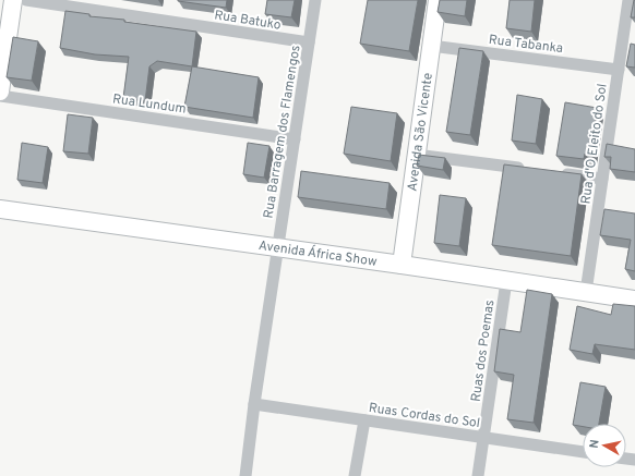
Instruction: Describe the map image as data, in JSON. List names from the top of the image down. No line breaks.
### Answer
{"streets":{"street":["Rua Batuko","Rua Tabanka","Rua Lundum","Rua Barragem dos Flamengos","Avenida São Vicente","Rua d'O Eleito do Sol","Avenida África Show","Ruas dos Poemas","Ruas Cordas do Sol"]},"crossings":[["Rua Batuko","Rua Barragem dos Flamengos"],["Rua Tabanka","Avenida São Vicente"],["Rua Tabanka","Rua d'O Eleito do Sol"],["Rua Lundum","Rua Barragem dos Flamengos"],["Rua Barragem dos Flamengos","Avenida África Show"],["Rua Barragem dos Flamengos","Ruas Cordas do Sol"],["Avenida São Vicente","Avenida África Show"],["Rua d'O Eleito do Sol","Avenida África Show"],["Avenida África Show","Ruas dos Poemas"],["Ruas dos Poemas","Ruas Cordas do Sol"]],"north":"left"}
